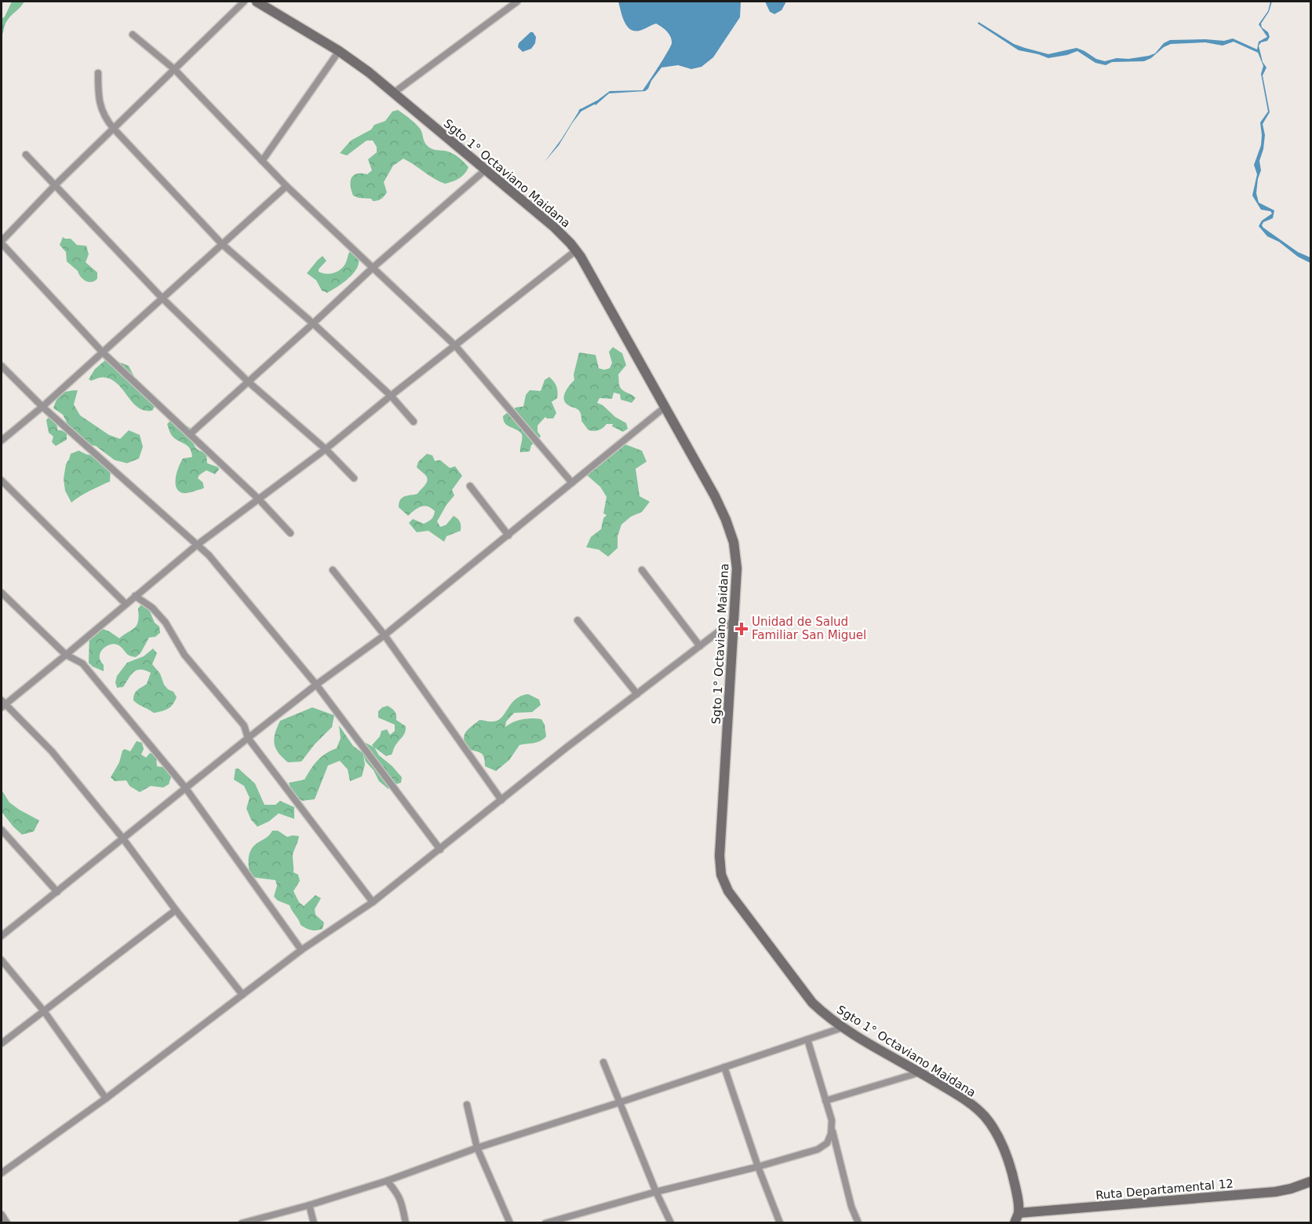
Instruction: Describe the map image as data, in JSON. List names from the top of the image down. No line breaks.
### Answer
{"streets":{"main road":["Sgto 1° Octaviano Maidana","Ruta Departamental 12"]},"crossings":[["Sgto 1° Octaviano Maidana","Ruta Departamental 12"]],"places":{"health":["Unidad de Salud Familiar San Miguel"]}}
